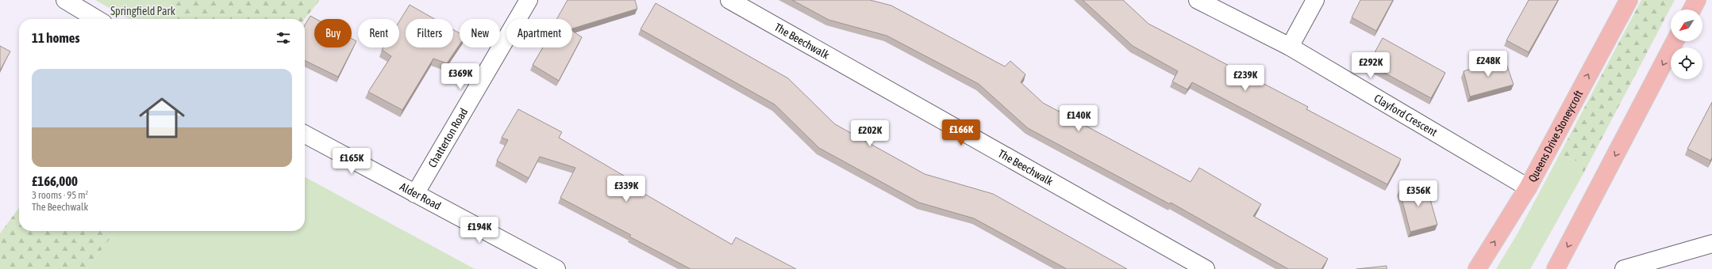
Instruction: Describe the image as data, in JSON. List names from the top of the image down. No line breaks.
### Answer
{"streets":{"highway":["Queens Drive Stoneycroft"],"street":["The Beechwalk","Clayford Crescent","Chatterton Road","Alder Road"]},"crossings":[["Clayford Crescent","Queens Drive Stoneycroft"],["Chatterton Road","Alder Road"]],"parks":["Springfield Park"],"north":"bottom left","page":{"chip":["Buy","Rent","Filters","New","Apartment"],"heading":"11 homes","price":["£248K","£292K","£369K","£239K","£140K","£166K","£202K","£165K","£339K","£356K","£194K"],"list":[{"name":"£166,000","note":"3 rooms · 95 m² · The Beechwalk"}]}}
